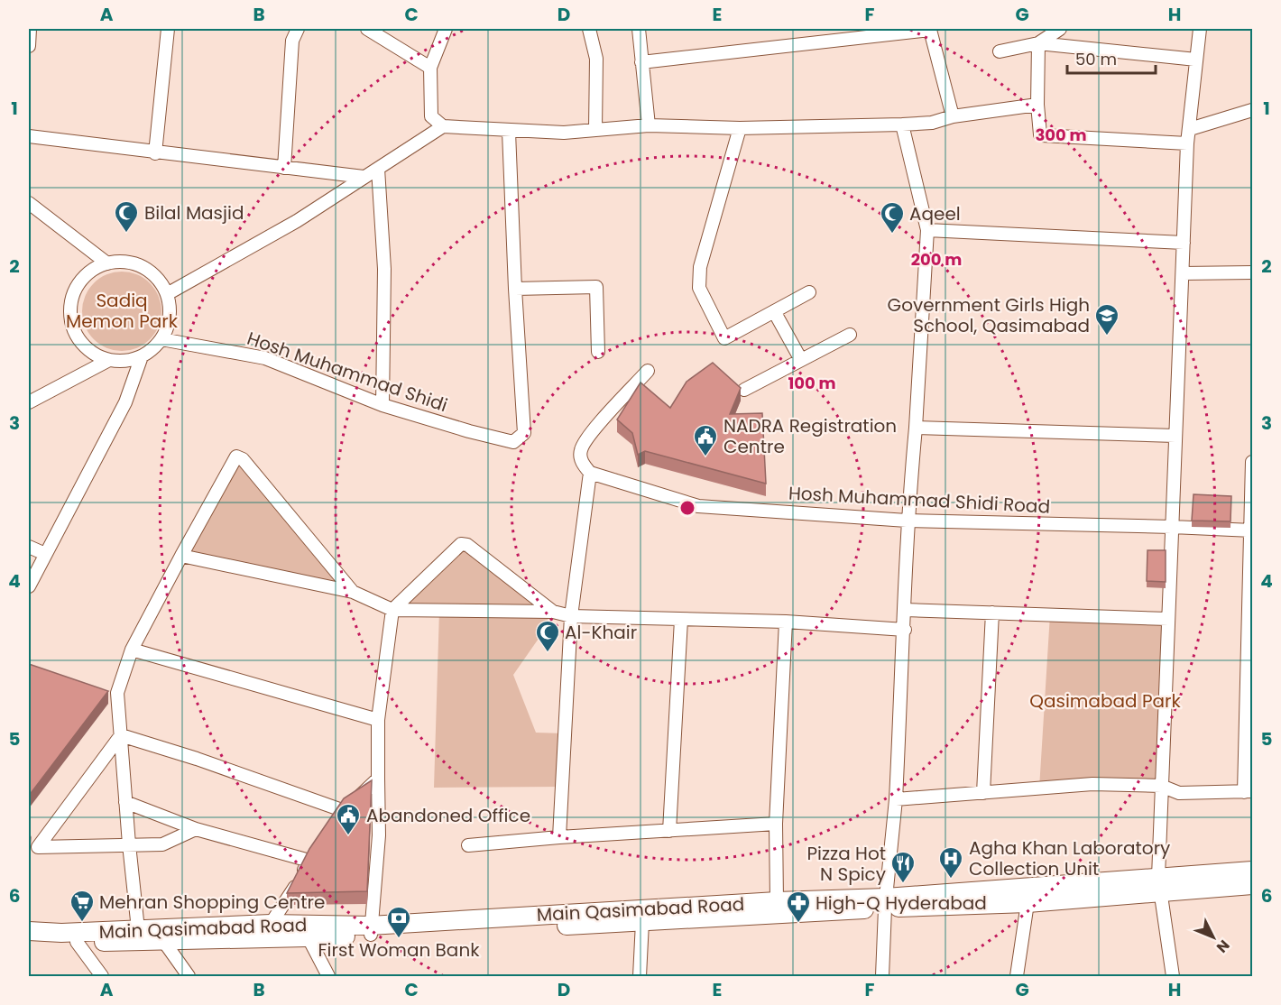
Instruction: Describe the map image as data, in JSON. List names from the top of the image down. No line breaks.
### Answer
{"streets":{"main road":["Main Qasimabad Road"],"street":["Hosh Muhammad Shidi","Hosh Muhammad Shidi Road"]},"parks":["Sadiq Memon Park","Qasimabad Park"],"places":{"mosque":["Bilal Masjid","Aqeel","Al-Khair"],"school or university":["Government Girls High School, Qasimabad"],"public building":["NADRA Registration Centre","Abandoned Office"],"hospital":["Agha Khan Laboratory Collection Unit"],"restaurant":["Pizza Hot N Spicy"],"supermarket":["Mehran Shopping Centre"],"pharmacy":["High-Q Hyderabad"],"bank":["First Woman Bank"]},"scale_bar":"50 m","north":"bottom right","grid":{"columns":["A","B","C","D","E","F","G","H"],"rows":["1","2","3","4","5","6"]},"rings":["300 m","200 m","100 m"]}
